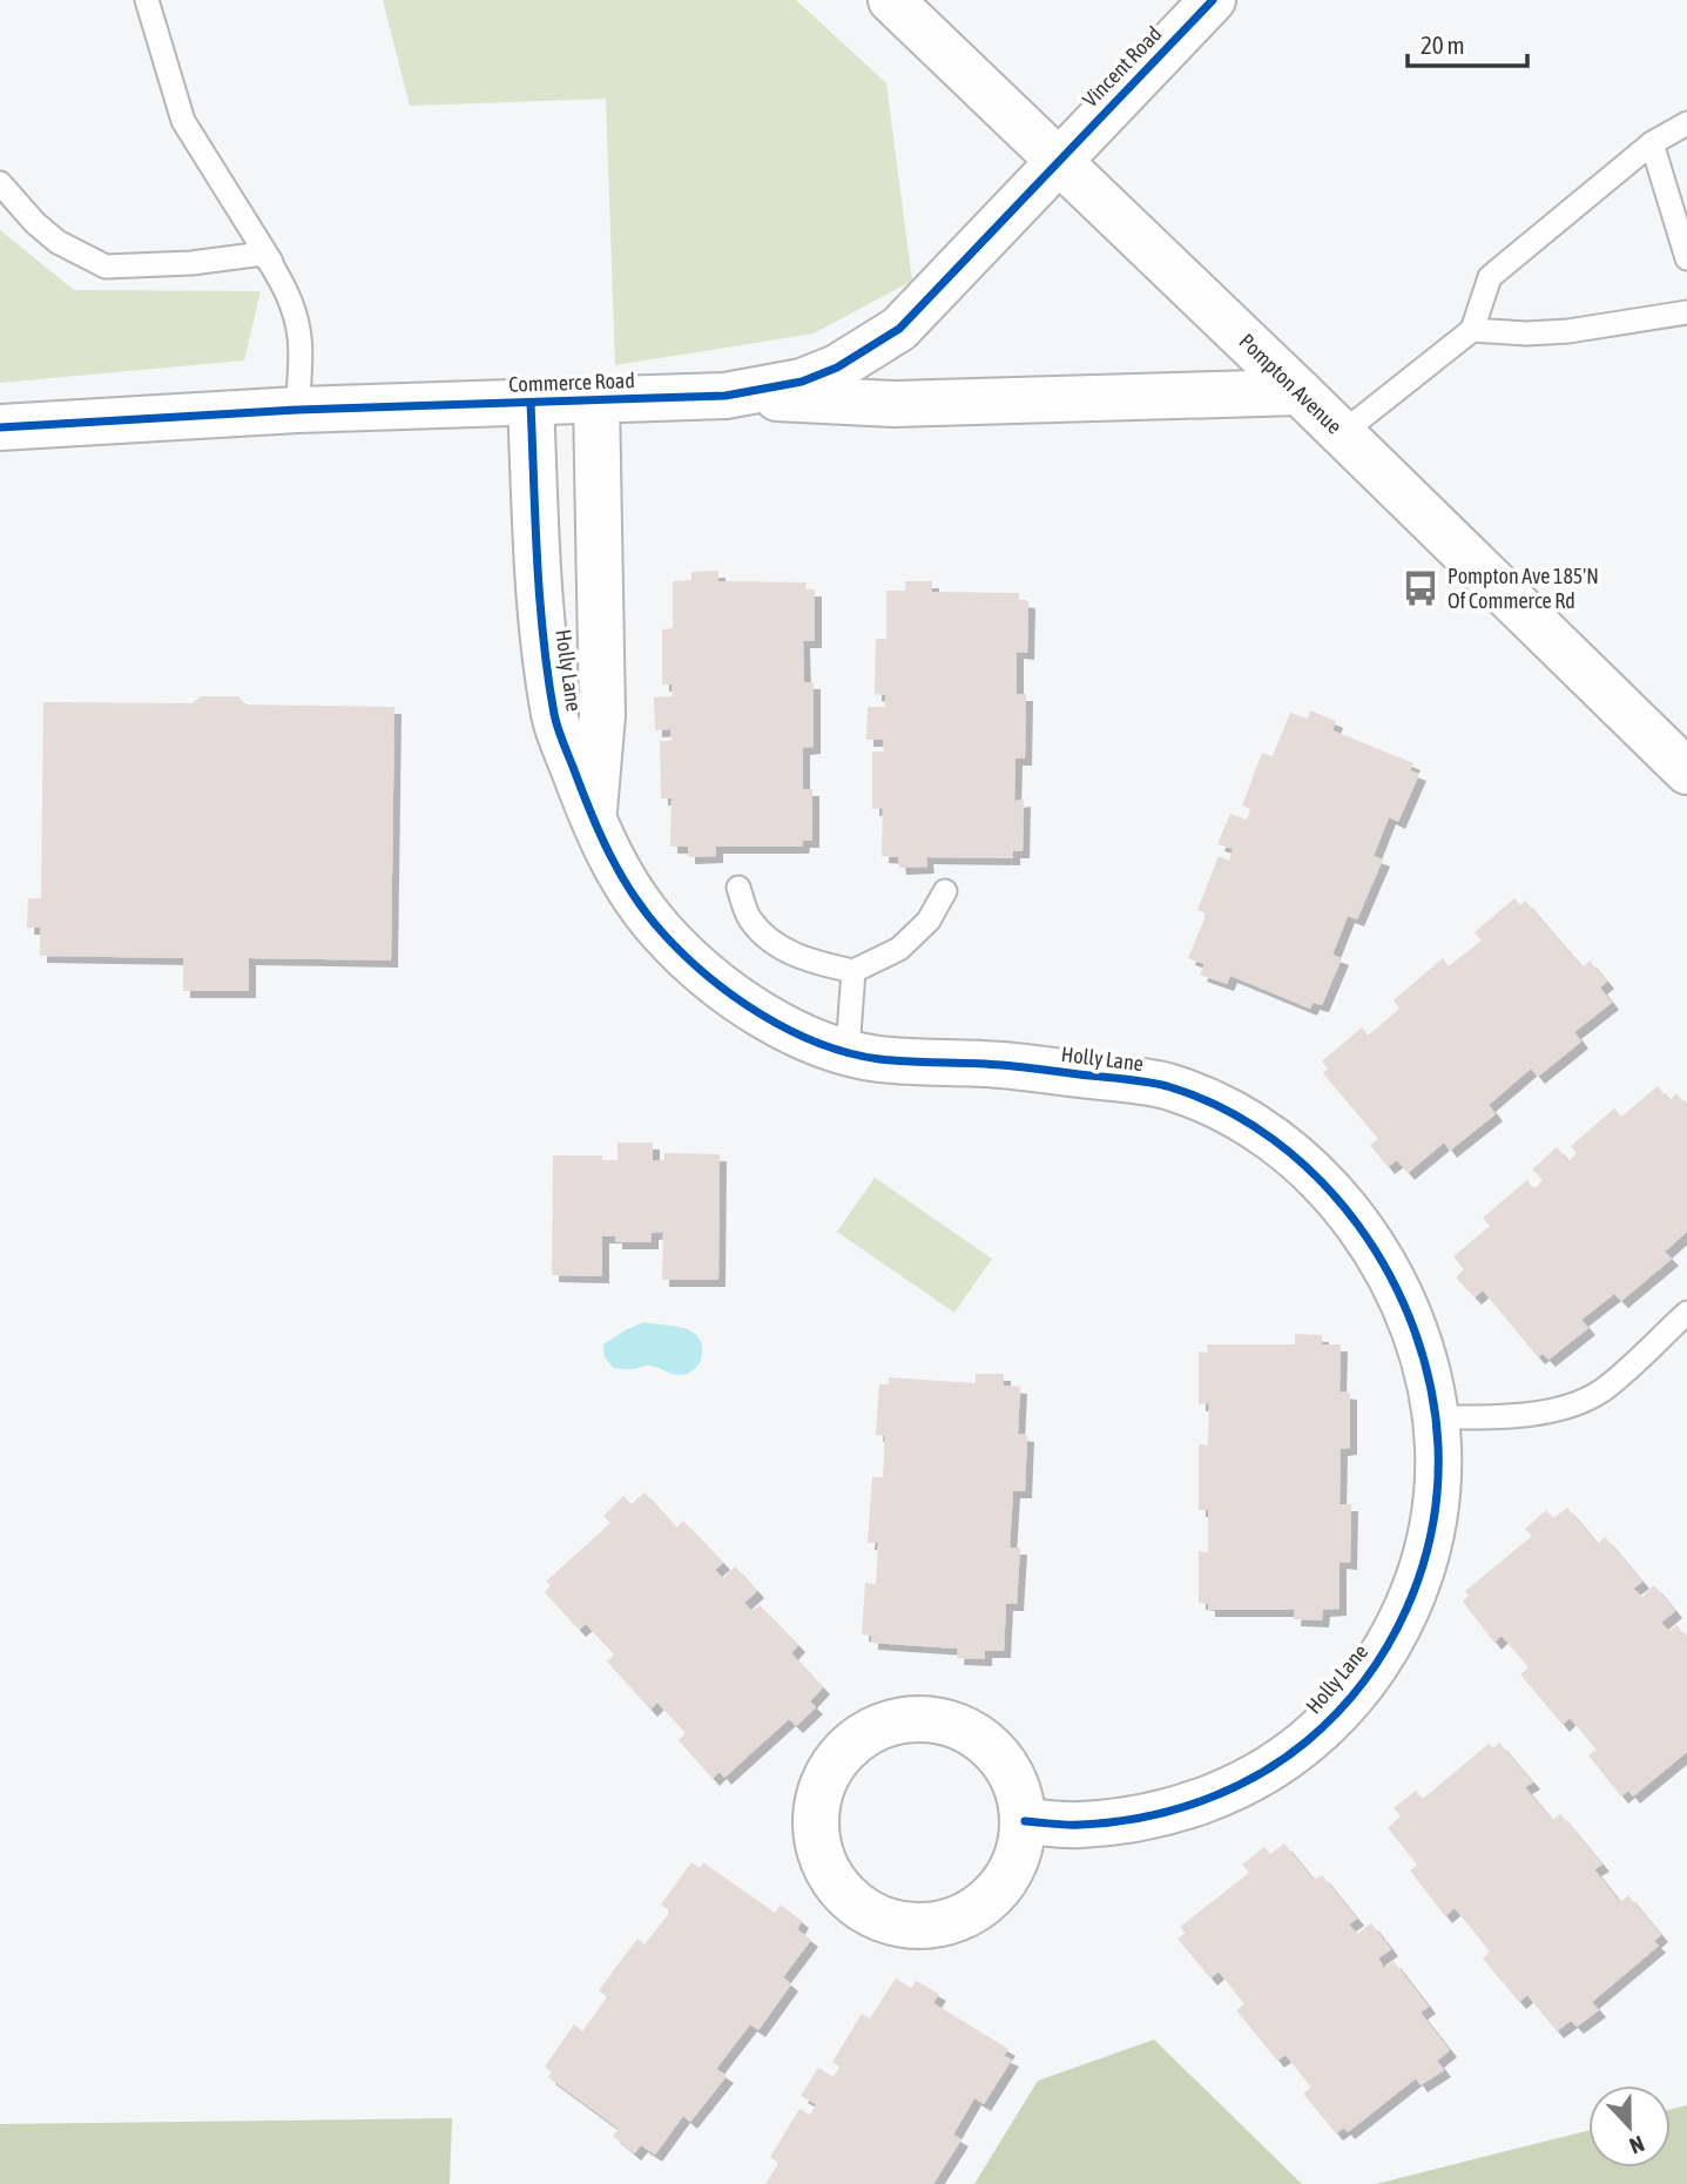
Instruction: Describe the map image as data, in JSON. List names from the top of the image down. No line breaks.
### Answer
{"streets":{"street":["Vincent Road","Commerce Road","Pompton Avenue","Holly Lane"]},"crossings":[["Vincent Road","Commerce Road"],["Vincent Road","Pompton Avenue"],["Commerce Road","Pompton Avenue"],["Commerce Road","Holly Lane"]],"places":{"bus stop":["Pompton Ave 185'N Of Commerce Rd"]},"scale_bar":"20 m","north":"bottom"}
